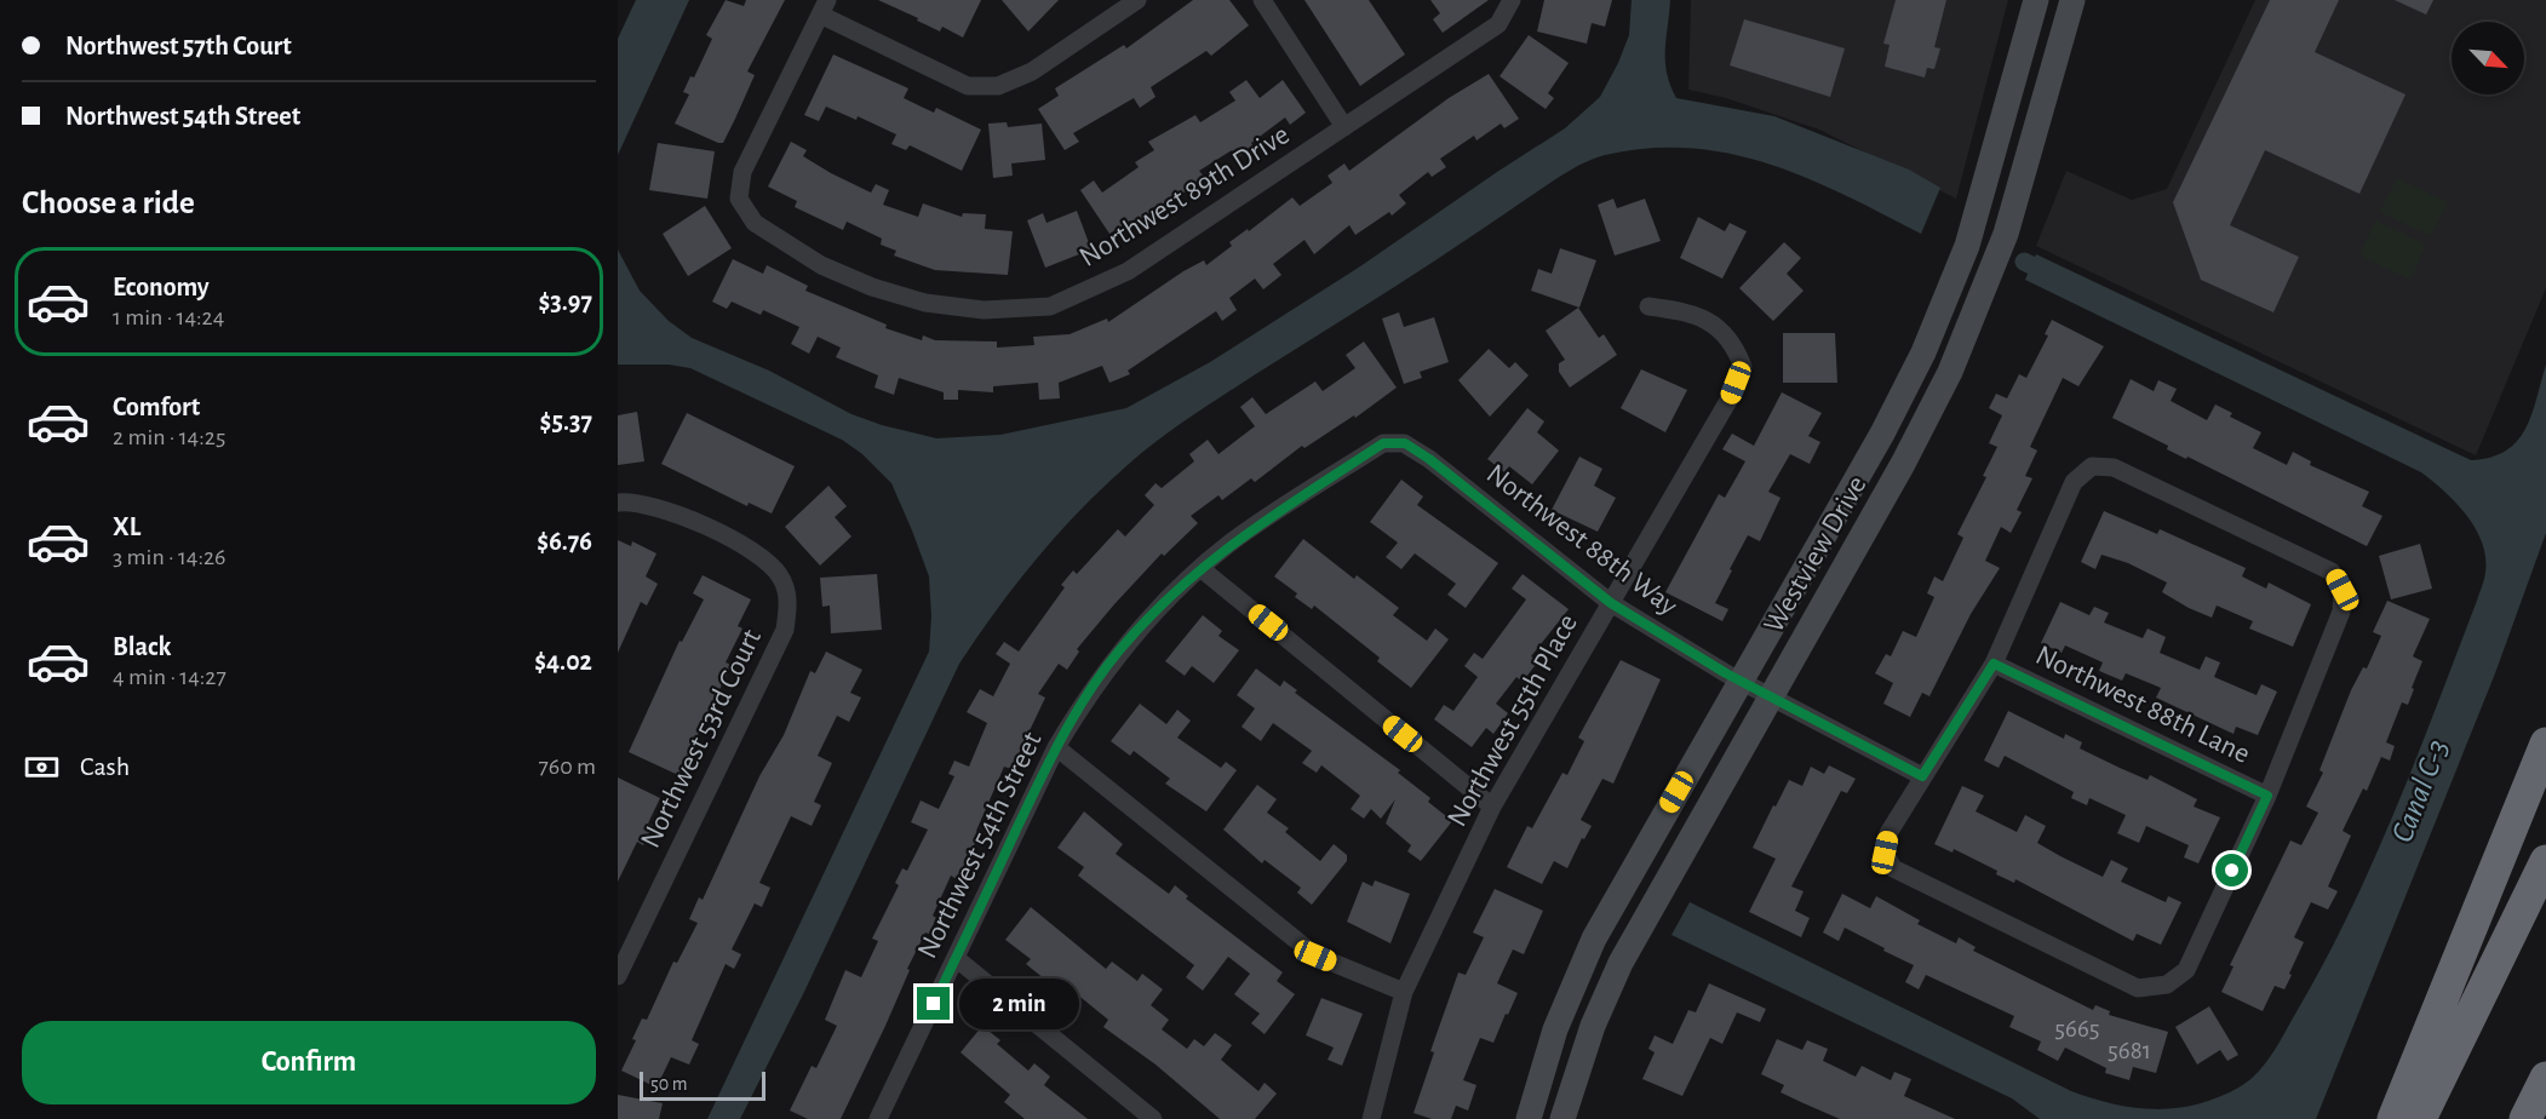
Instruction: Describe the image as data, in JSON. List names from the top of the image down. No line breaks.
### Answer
{"streets":{"street":["Northwest 89th Drive","Northwest 88th Way","Westview Drive","Northwest 88th Lane","Northwest 55th Place","Northwest 53rd Court","Northwest 54th Street"]},"crossings":[["Northwest 88th Way","Westview Drive"],["Northwest 88th Way","Northwest 55th Place"],["Northwest 88th Way","Northwest 54th Street"]],"water":["Canal C-3"],"house_numbers":["5665","5681"],"scale_bar":"50 m","north":"bottom right","page":{"banner":["Northwest 57th Court","Northwest 54th Street"],"heading":"Choose a ride","list":[{"name":"Economy","note":"1 min · 14:24","value":"$3.97"},{"name":"Comfort","note":"2 min · 14:25","value":"$5.37"},{"name":"XL","note":"3 min · 14:26","value":"$6.76"},{"name":"Black","note":"4 min · 14:27","value":"$4.02"}],"pay":["Cash","760 m"],"bubble":"2 min","buttons":"Confirm","scale":"50 m"}}
